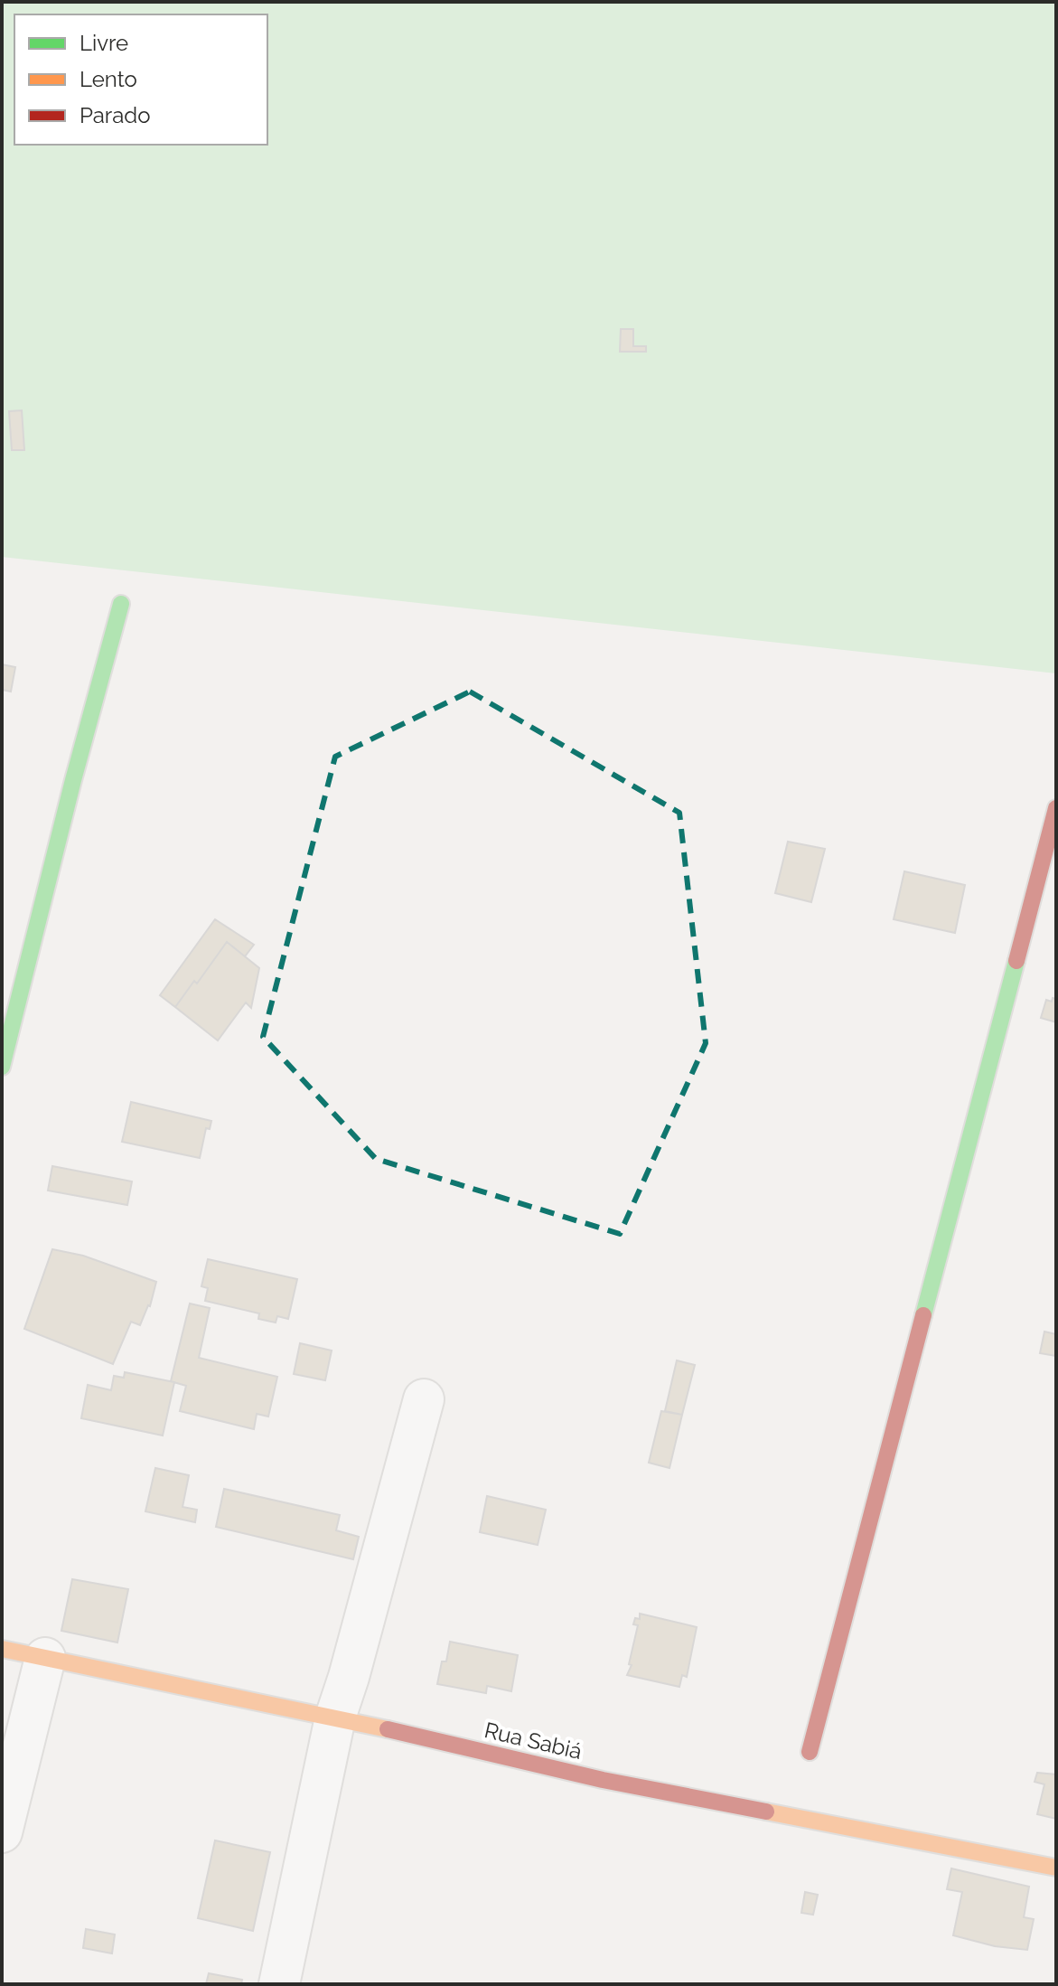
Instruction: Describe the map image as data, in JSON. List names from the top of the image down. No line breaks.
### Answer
{"streets":{"street":["Rua Sabiá"]},"legend":["Livre","Lento","Parado"]}
